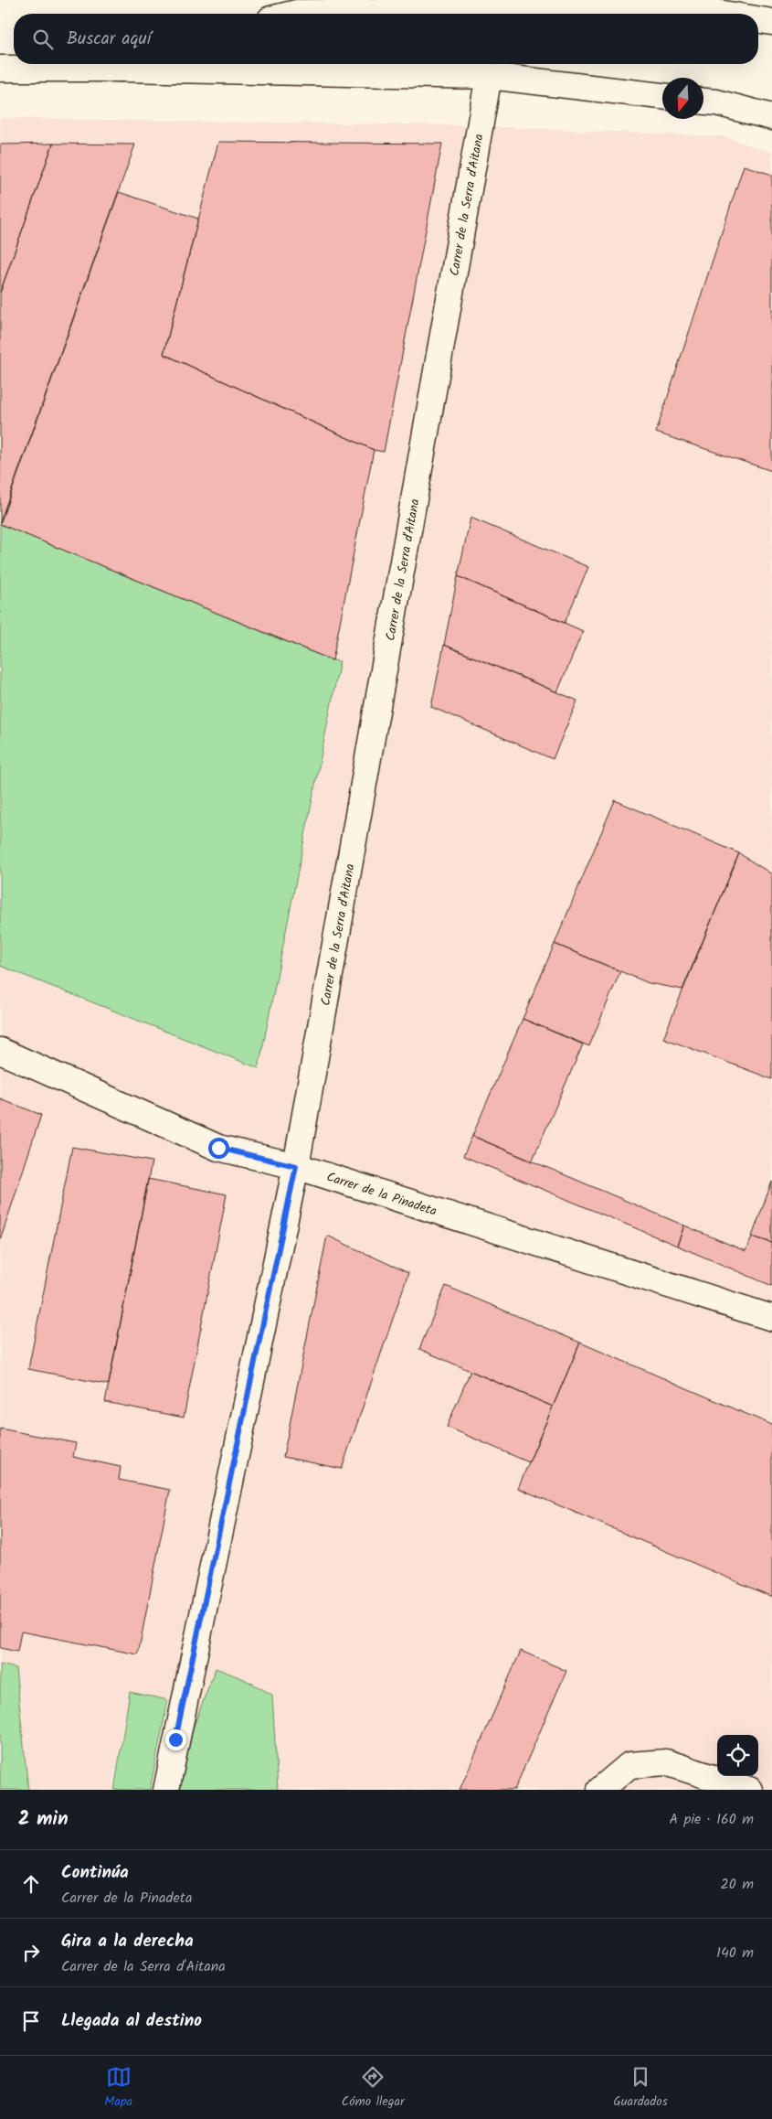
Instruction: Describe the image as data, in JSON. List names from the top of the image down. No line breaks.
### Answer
{"streets":{"main road":["Carrer de la Serra d'Aitana","Carrer de la Pinadeta"]},"crossings":[["Carrer de la Serra d'Aitana","Carrer de la Pinadeta"]],"north":"bottom","page":{"search":"Buscar aquí","heading":["2 min","A pie · 160 m"],"list":[["Continúa","Carrer de la Pinadeta","20 m"],["Gira a la derecha","Carrer de la Serra d'Aitana","140 m"],"Llegada al destino"],"nav":["Mapa","Cómo llegar","Guardados"]}}
